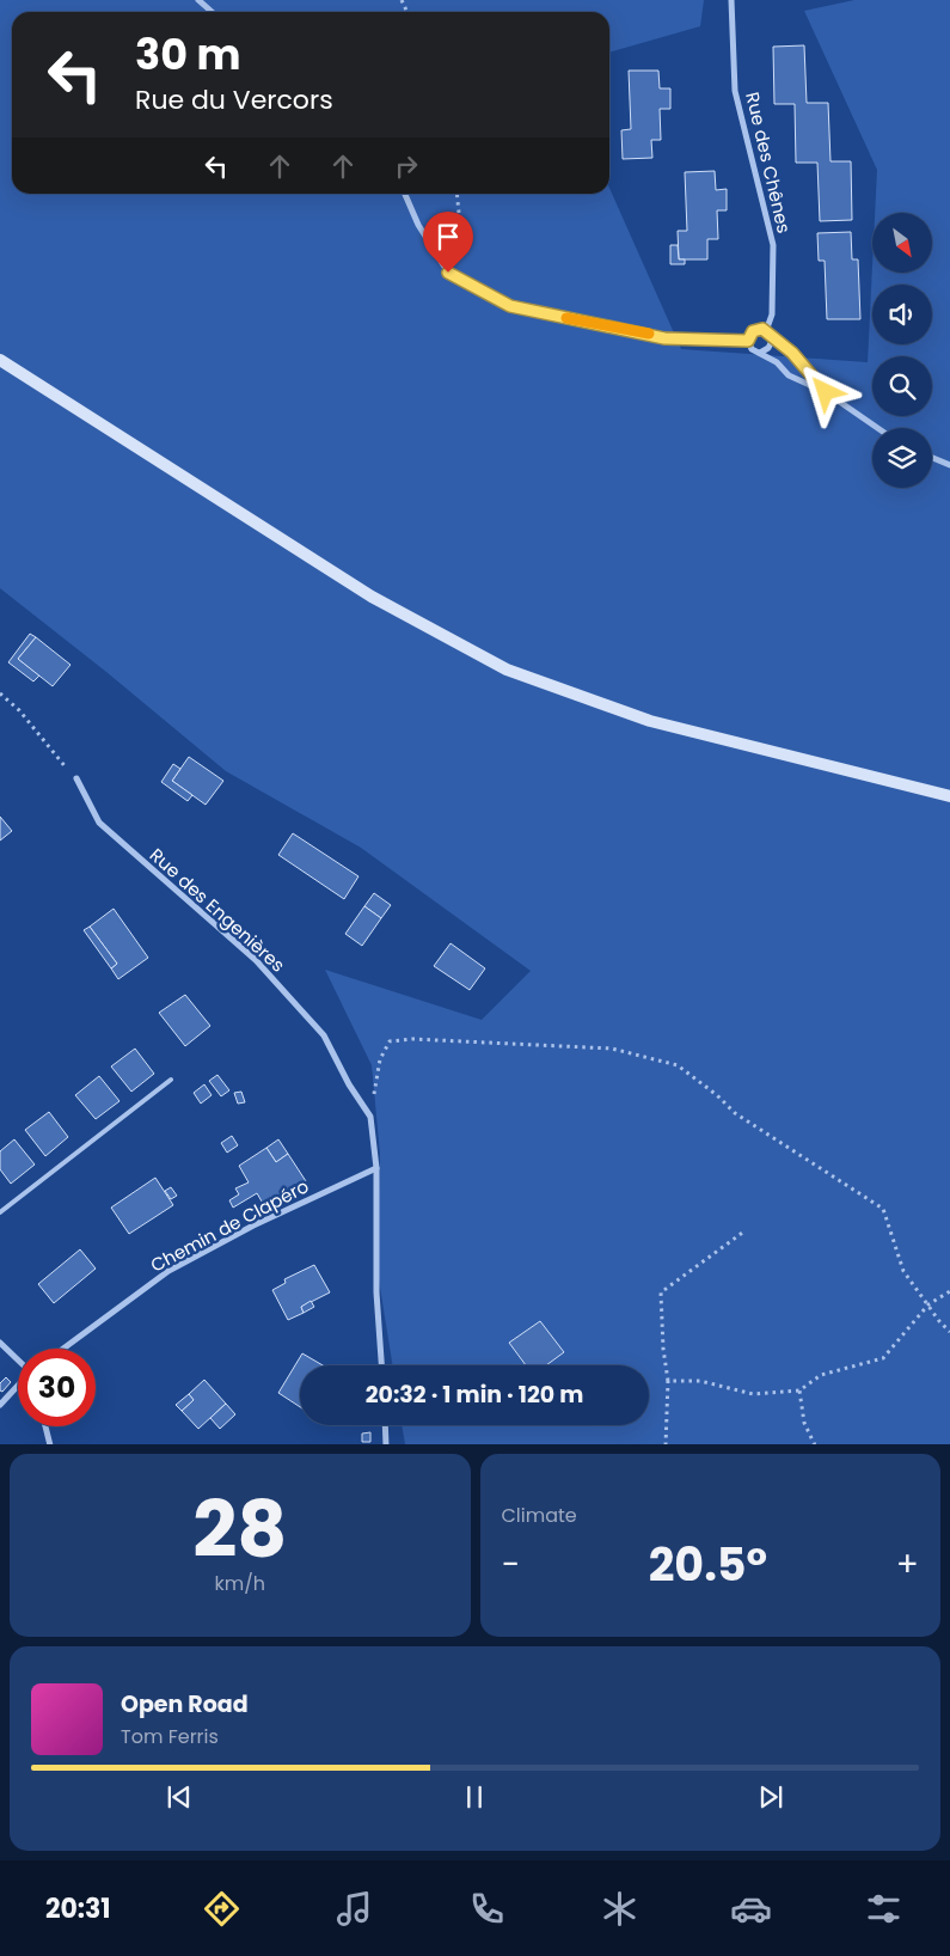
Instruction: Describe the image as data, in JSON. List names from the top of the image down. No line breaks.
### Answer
{"streets":{"street":["Rue des Chênes","Rue des Engenières","Chemin de Clapéro"]},"crossings":[["Rue des Engenières","Chemin de Clapéro"]],"north":"bottom right","page":{"turn":["30 m","Rue du Vercors"],"limit":"30","trip":"20:32 · 1 min · 120 m","tile":[["28","km/h"],"Climate"],"heat":["−","20.5°","+"],"song":["Open Road","Tom Ferris"],"tabs":"20:31"}}
